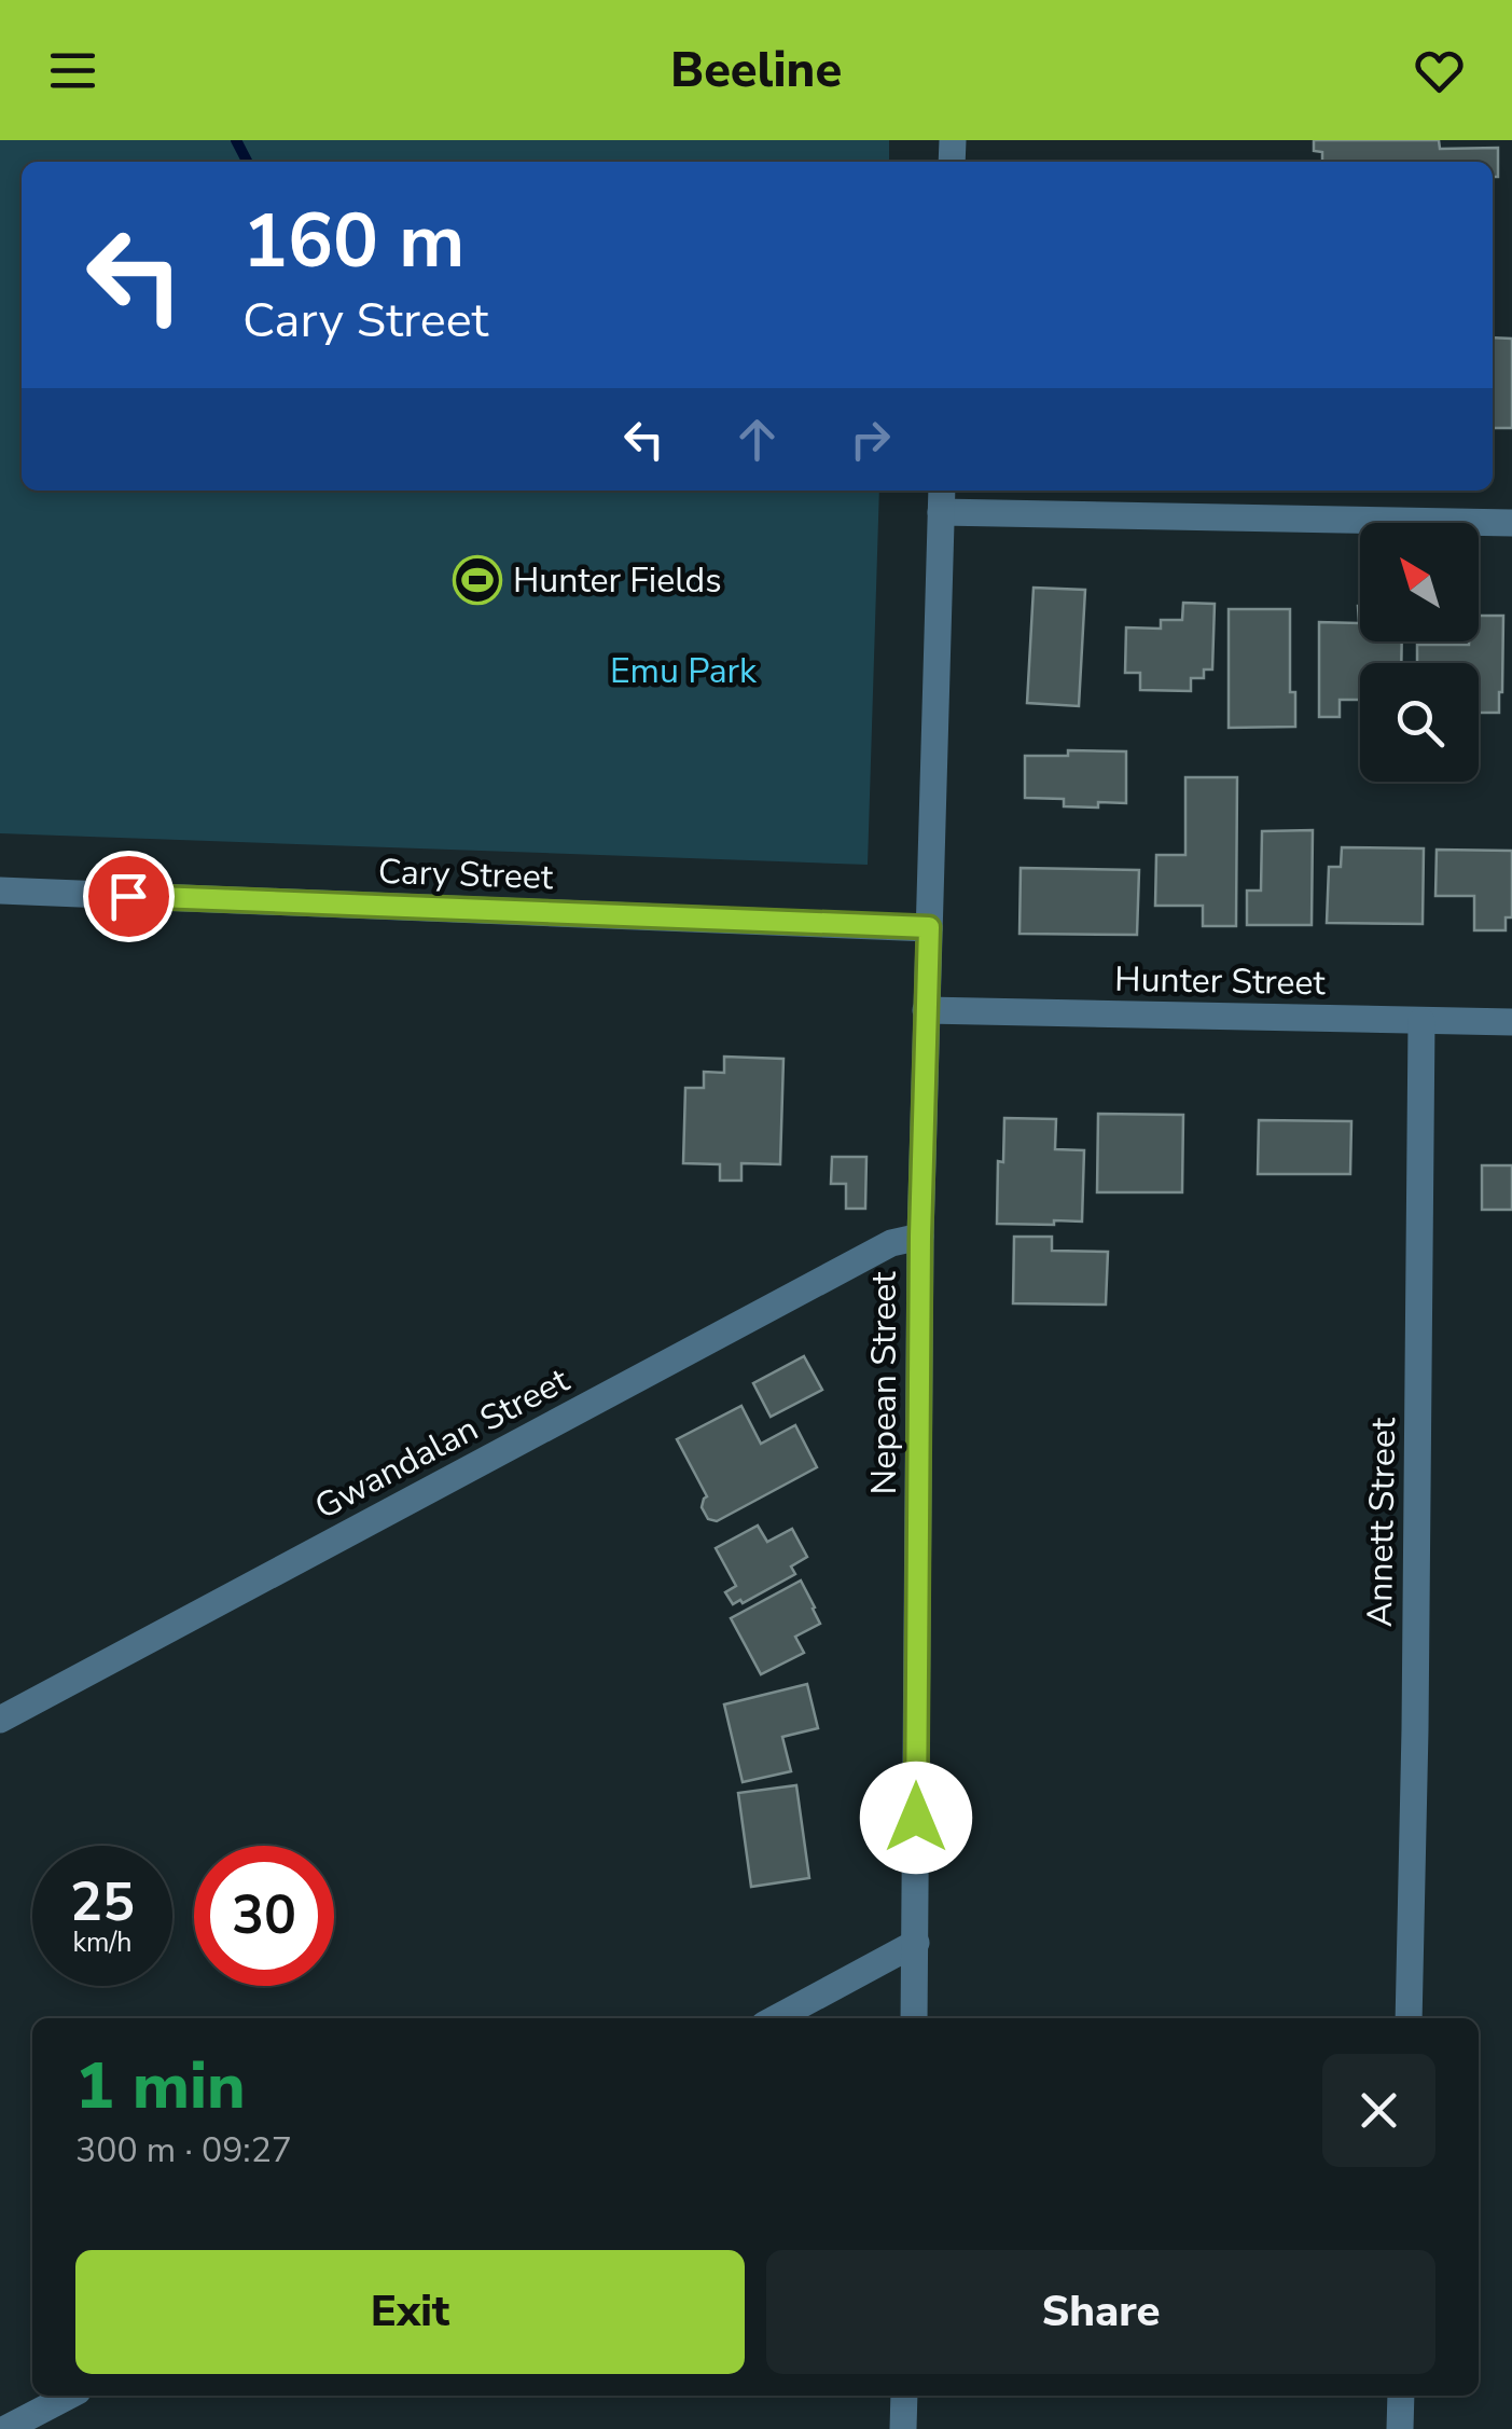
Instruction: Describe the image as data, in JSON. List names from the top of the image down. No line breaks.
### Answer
{"streets":{"street":["Cary Street","Hunter Street","Nepean Street","Gwandalan Street","Annett Street"]},"crossings":[["Cary Street","Nepean Street"],["Hunter Street","Nepean Street"],["Hunter Street","Annett Street"],["Nepean Street","Gwandalan Street"]],"parks":["Emu Park"],"places":{"sports":["Hunter Fields"]},"north":"top left","page":{"header":"Beeline","turn":["160 m","Cary Street"],"speed":"25 km/h","limit":"30","heading":["1 min","300 m · 09:27"],"buttons":["Exit","Share"]}}
